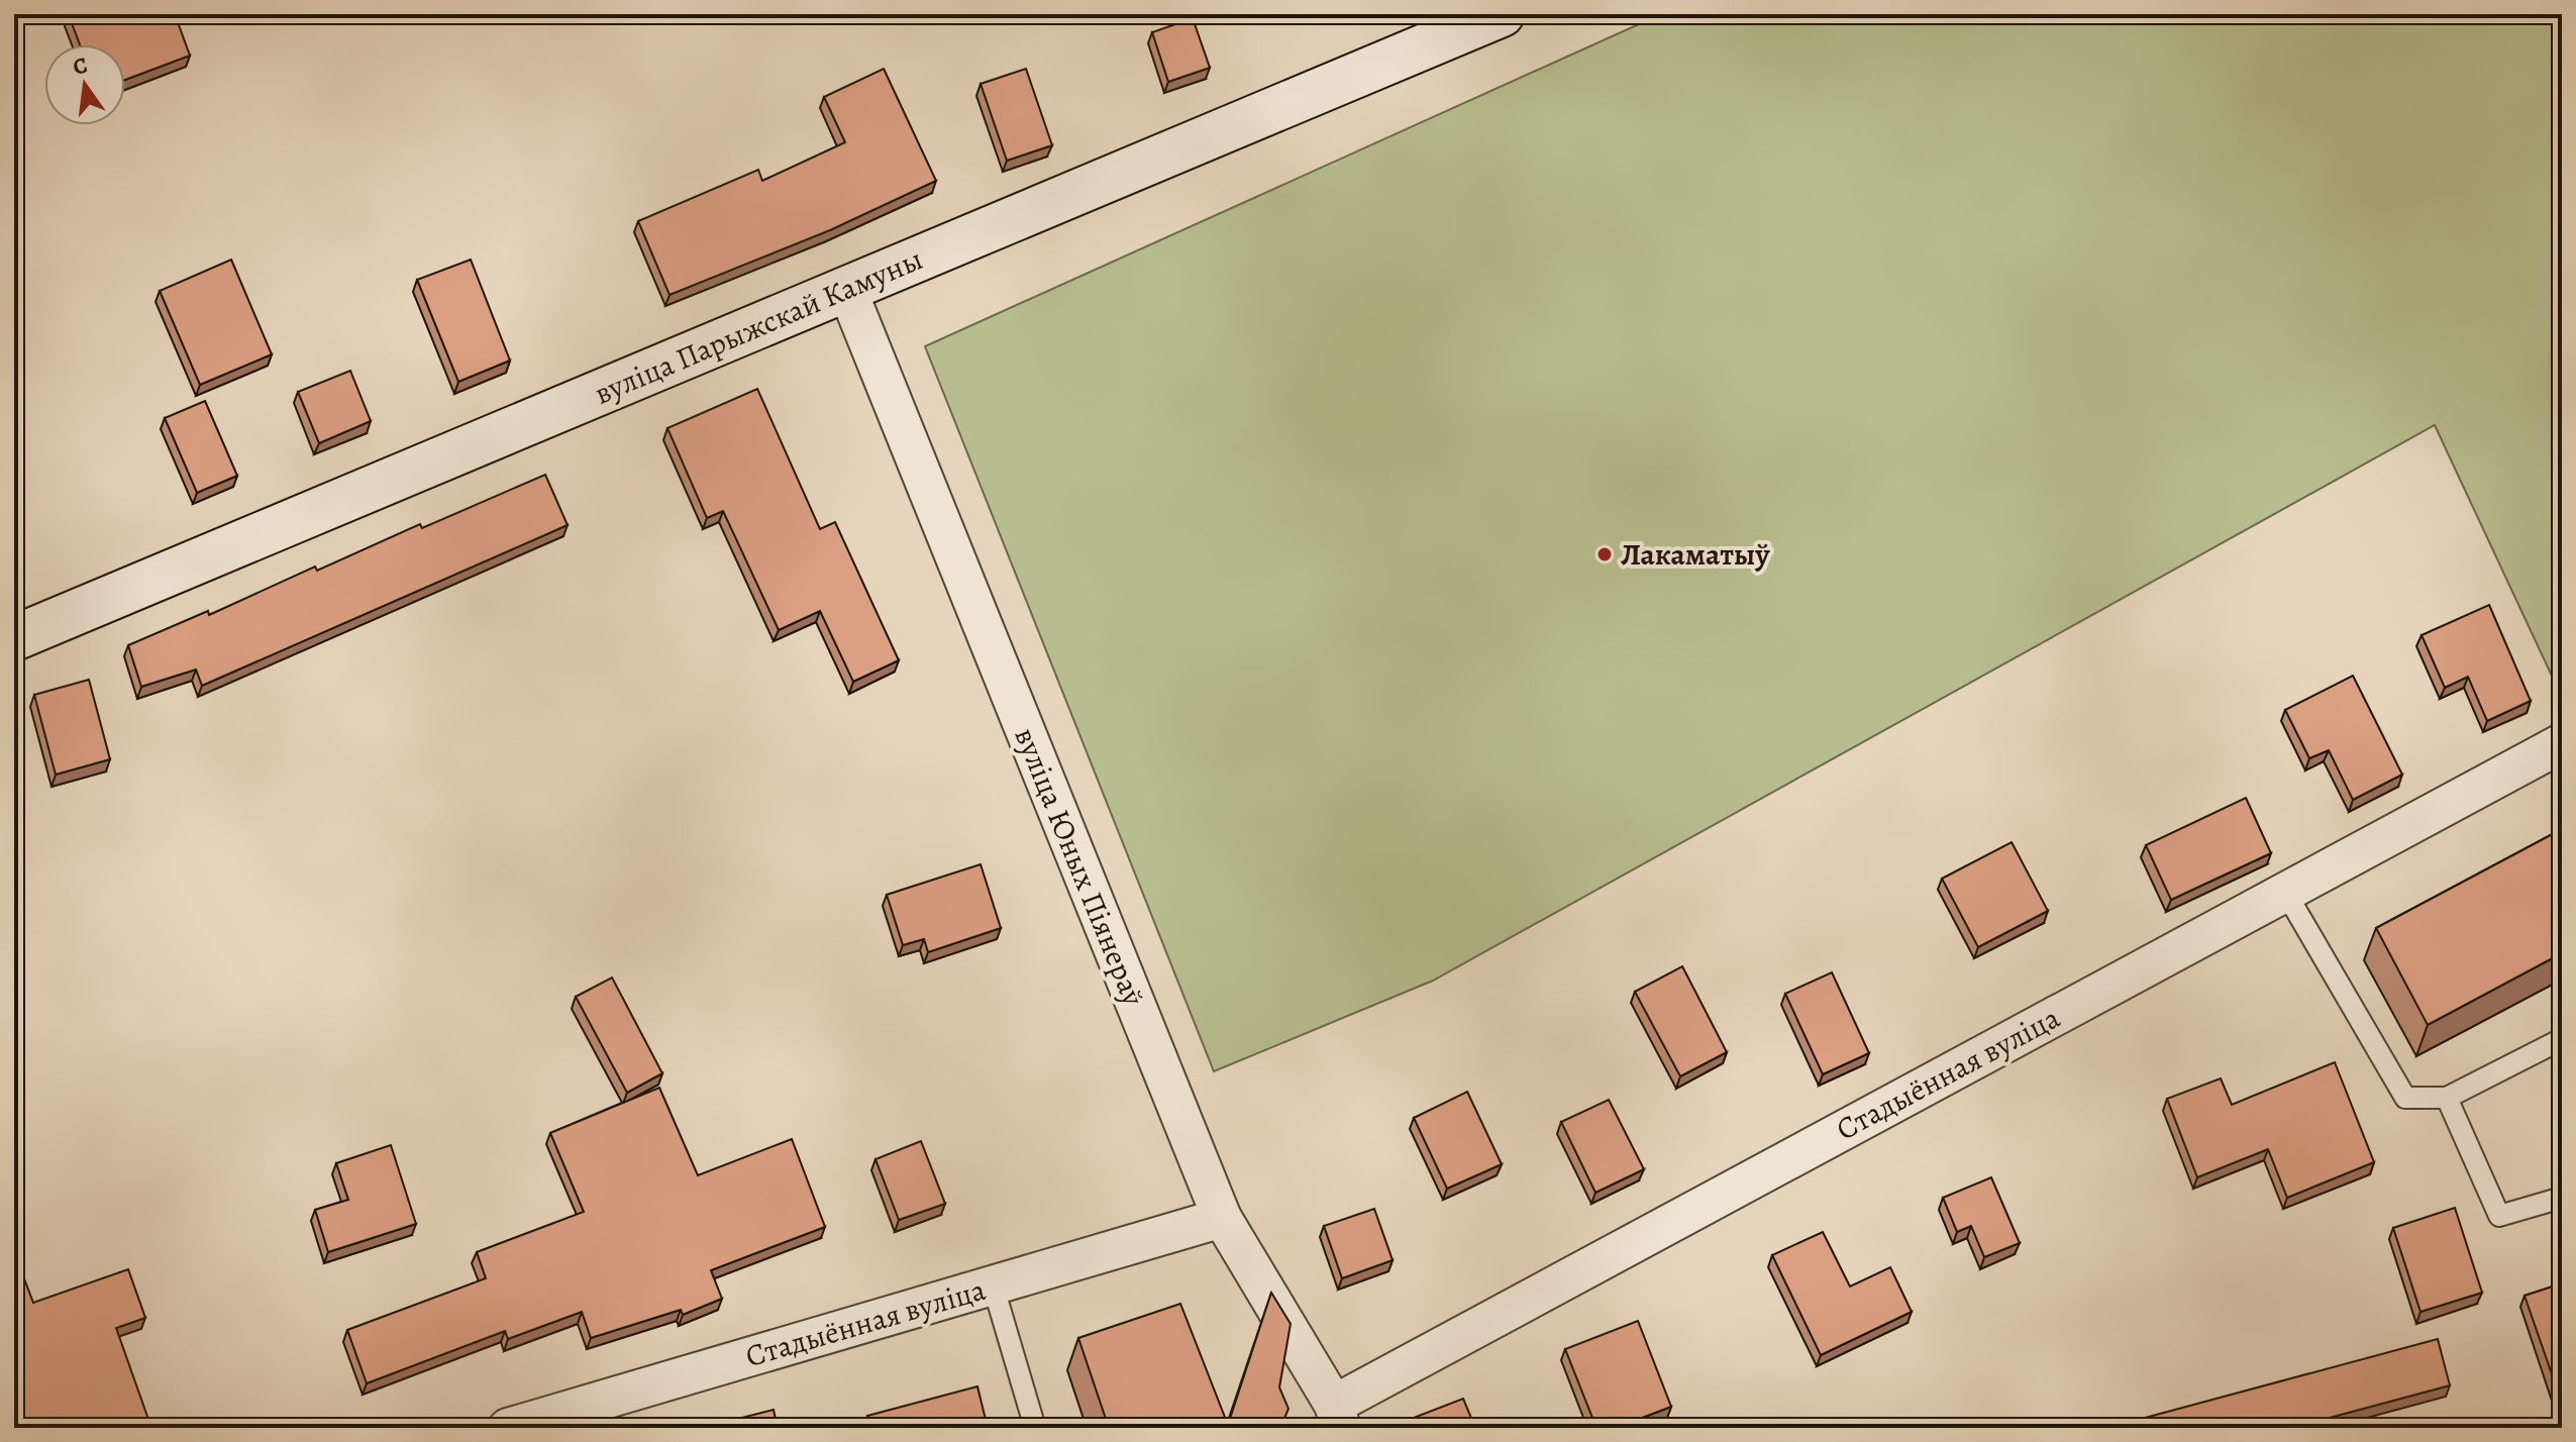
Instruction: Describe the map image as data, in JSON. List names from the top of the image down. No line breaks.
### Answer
{"streets":{"street":["вуліца Парыжскай Камуны","вуліца Юных Піянераў","Стадыённая вуліца"]},"crossings":[["вуліца Парыжскай Камуны","вуліца Юных Піянераў"],["вуліца Юных Піянераў","Стадыённая вуліца"]],"places":["Лакаматыў"],"north":"top"}
